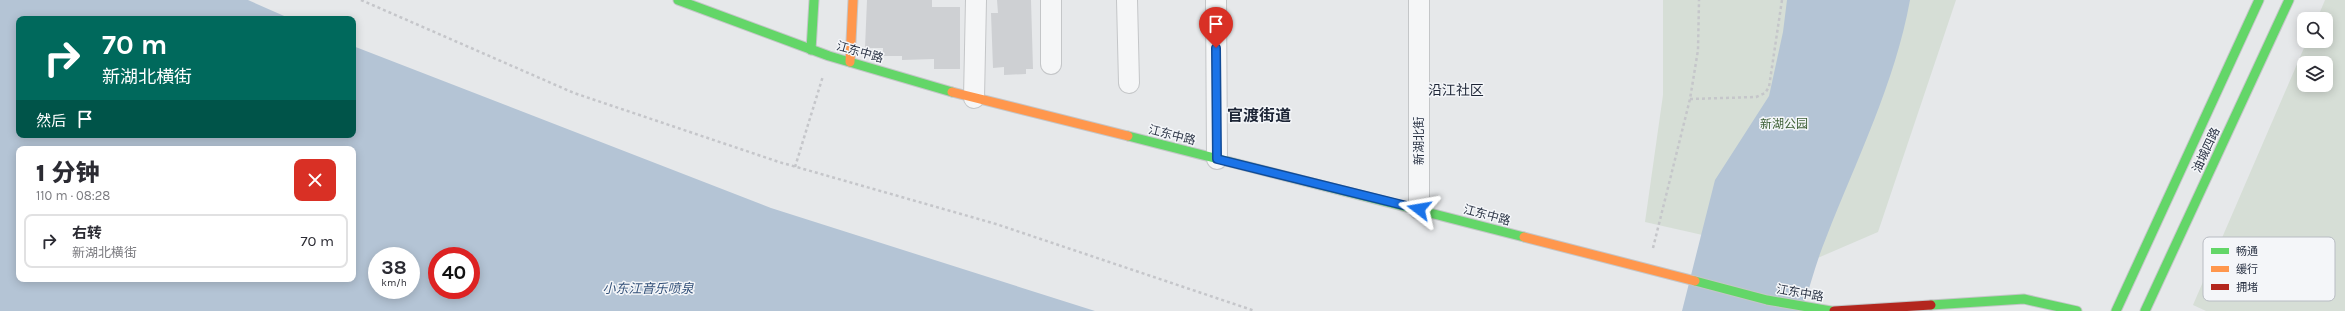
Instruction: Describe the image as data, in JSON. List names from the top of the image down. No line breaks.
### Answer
{"streets":{"street":["江东中路","新湖北街","油城四路"]},"crossings":[["江东中路","新湖北街"]],"districts":["沿江社区","官渡街道"],"water":["小东江音乐喷泉"],"parks":["新湖公园"],"legend":["畅通","缓行","拥堵"],"page":{"turn":["70 m","新湖北横街"],"then":"然后","heading":["1 分钟","110 m · 08:28"],"list":[{"name":"右转","note":"新湖北横街","value":"70 m"}],"speed":"38 km/h","limit":"40"}}
